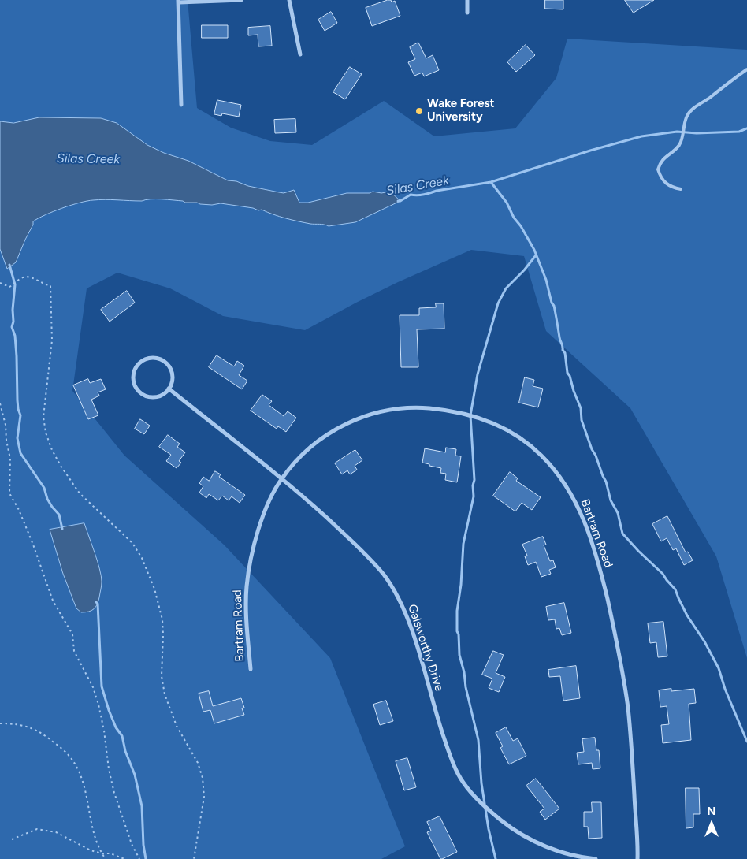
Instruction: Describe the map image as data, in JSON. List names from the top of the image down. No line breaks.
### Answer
{"streets":{"street":["Bartram Road","Galsworthy Drive"]},"crossings":[["Bartram Road","Galsworthy Drive"]],"water":["Silas Creek"],"places":["Wake Forest University"],"north":"top"}
